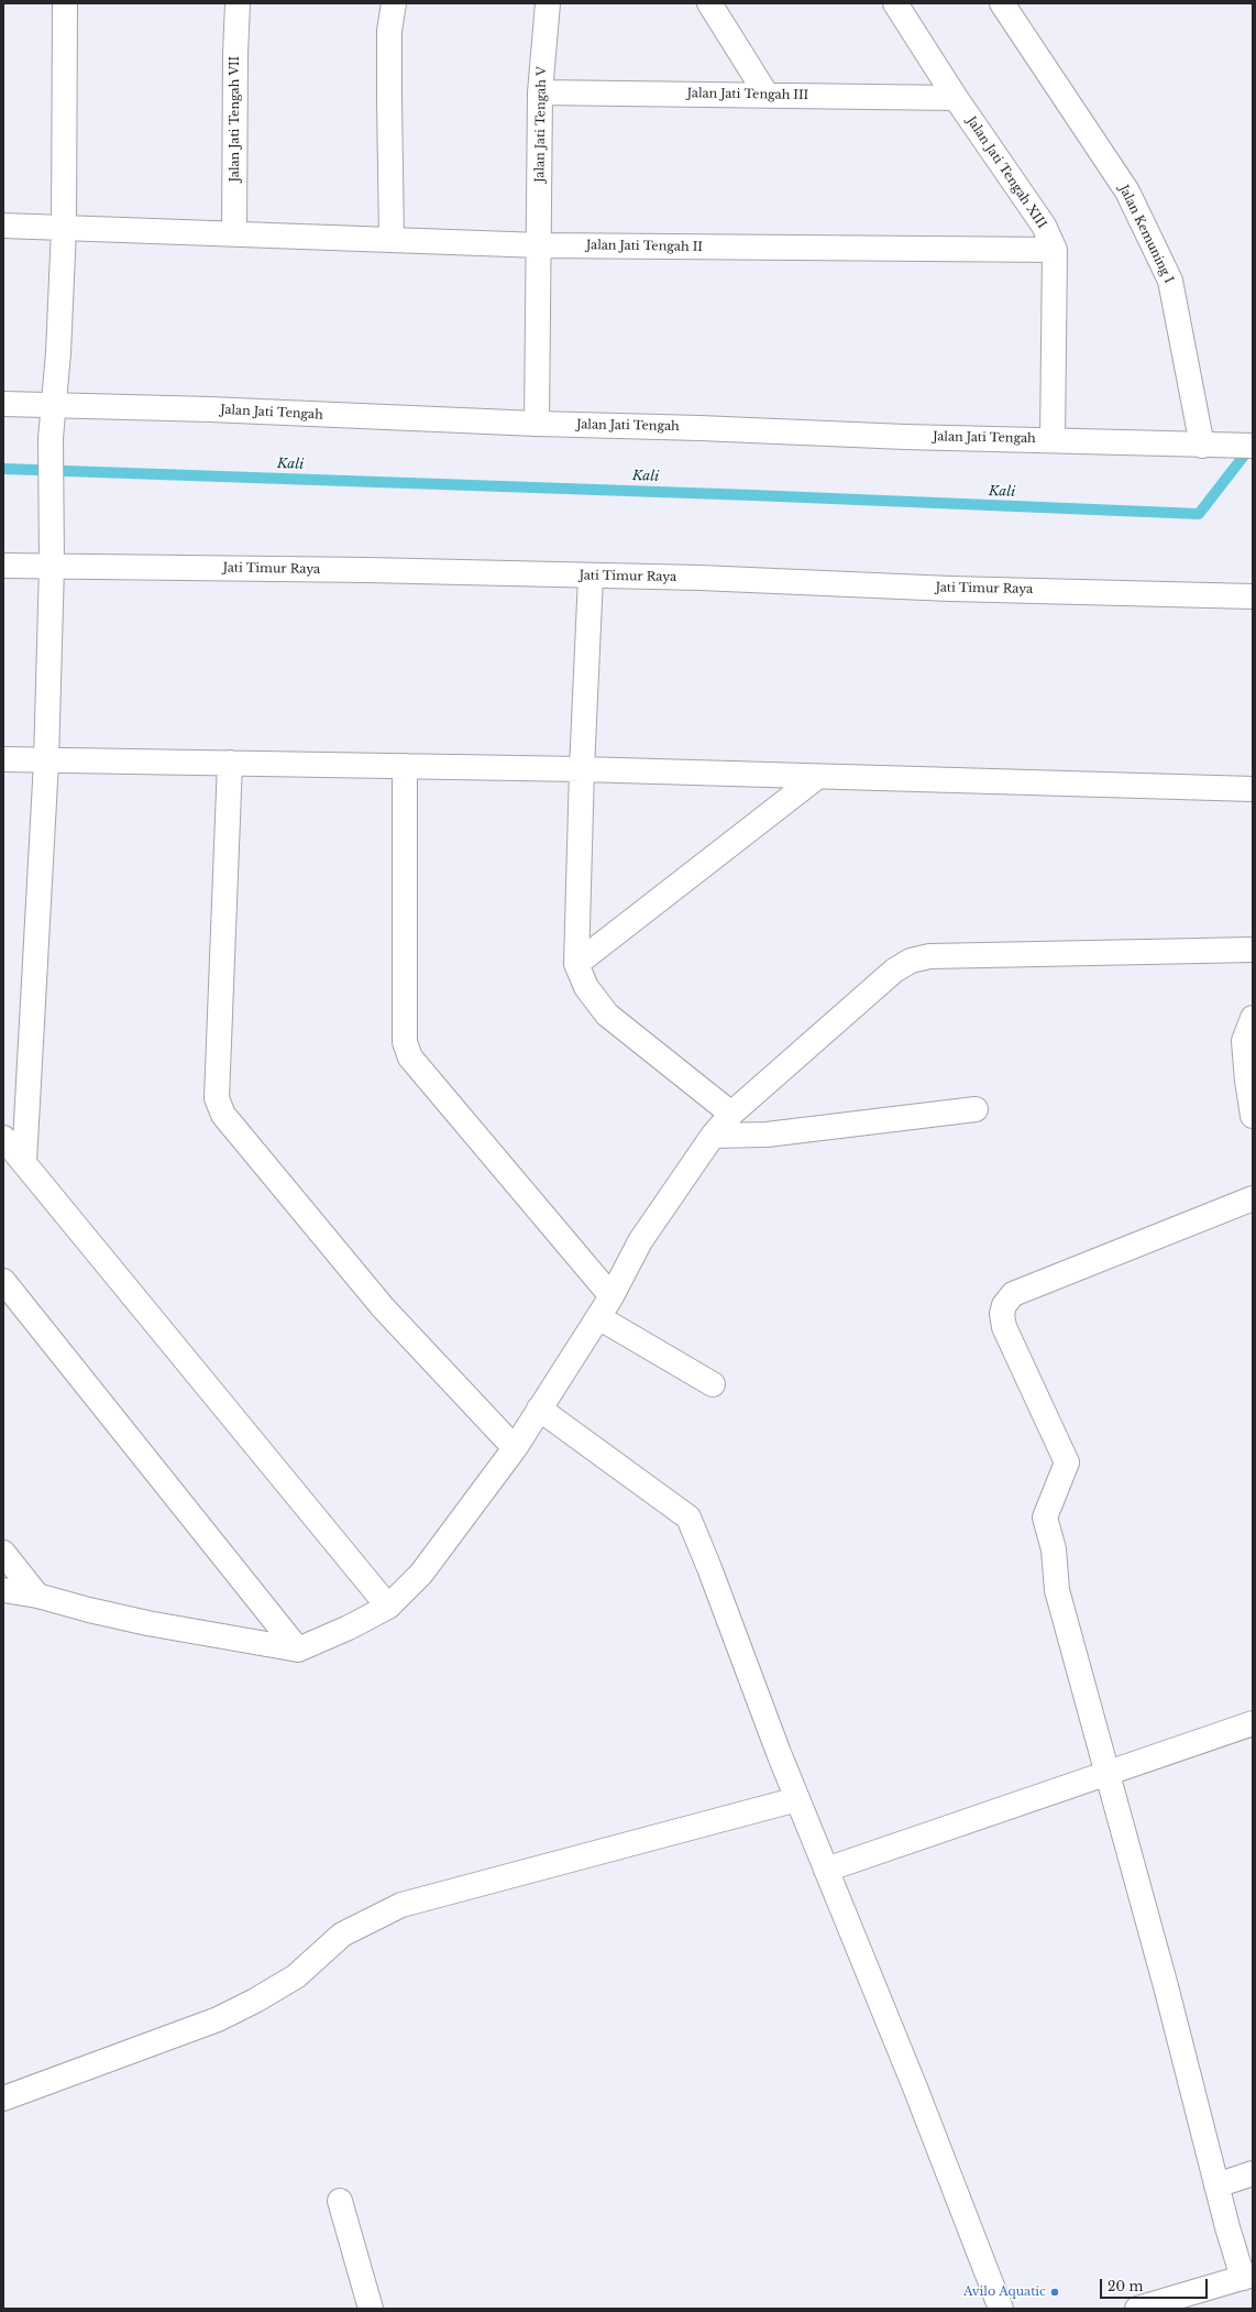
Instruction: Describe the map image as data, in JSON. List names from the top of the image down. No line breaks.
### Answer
{"streets":{"street":["Jalan Jati Tengah III","Jalan Jati Tengah VII","Jalan Jati Tengah V","Jalan Jati Tengah XIII","Jalan Kemuning I","Jalan Jati Tengah II","Jalan Jati Tengah","Jati Timur Raya"]},"crossings":[["Jalan Jati Tengah III","Jalan Jati Tengah V"],["Jalan Jati Tengah III","Jalan Jati Tengah XIII"],["Jalan Jati Tengah VII","Jalan Jati Tengah II"],["Jalan Jati Tengah V","Jalan Jati Tengah II"],["Jalan Jati Tengah V","Jalan Jati Tengah"],["Jalan Jati Tengah XIII","Jalan Jati Tengah II"],["Jalan Jati Tengah XIII","Jalan Jati Tengah"],["Jalan Kemuning I","Jalan Jati Tengah"]],"water":["Kali"],"places":["Avilo Aquatic"],"scale_bar":"20 m"}
